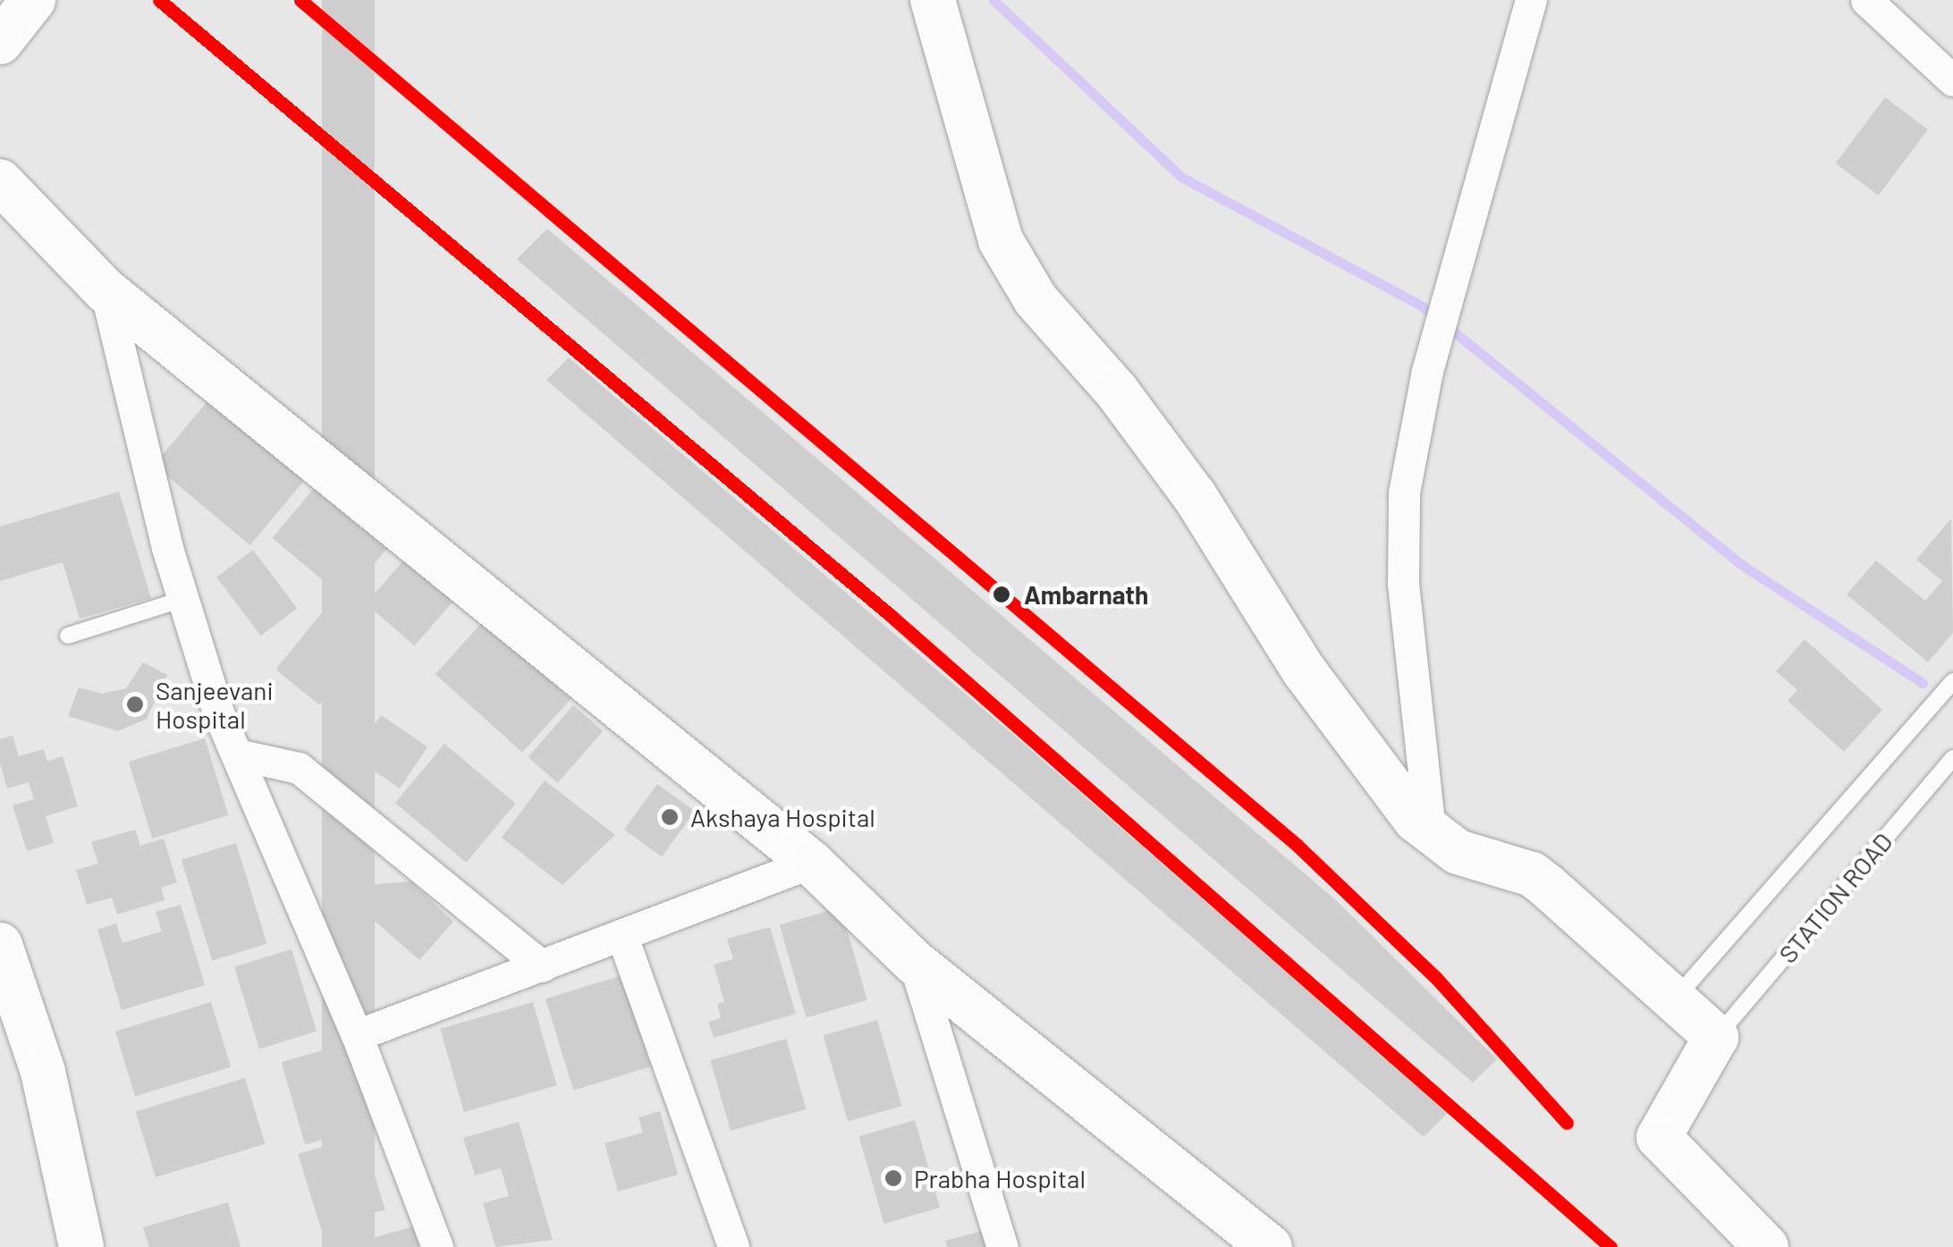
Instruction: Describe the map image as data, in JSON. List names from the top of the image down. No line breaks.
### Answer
{"streets":{"lane":["STATION ROAD"]},"places":["Ambarnath","Sanjeevani Hospital","Akshaya Hospital","Prabha Hospital"]}
